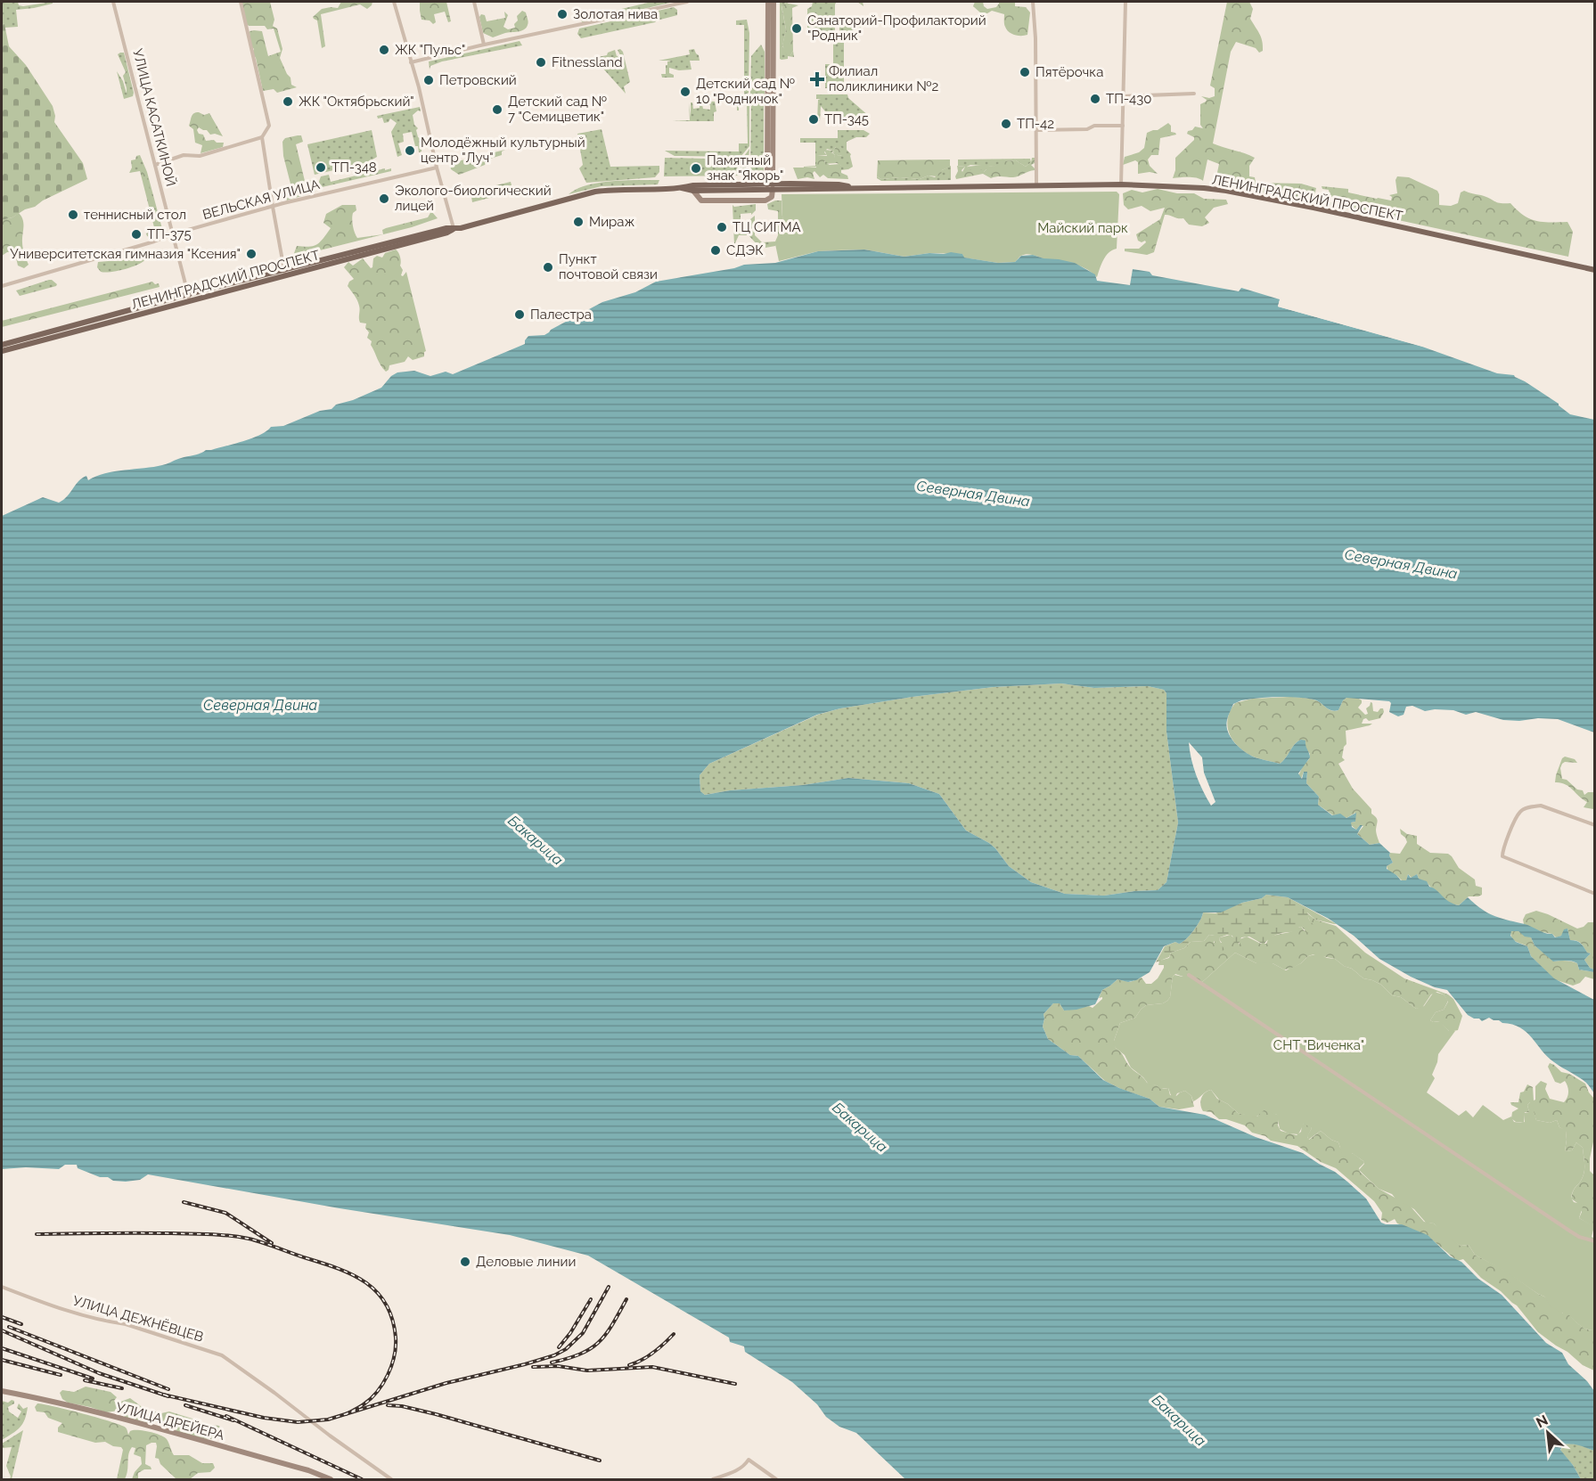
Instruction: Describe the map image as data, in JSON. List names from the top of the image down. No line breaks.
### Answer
{"streets":{"main road":["ЛЕНИНГРАДСКИЙ ПРОСПЕКТ","УЛИЦА ДРЕЙЕРА"],"street":["УЛИЦА КАСАТКИНОЙ","ВЕЛЬСКАЯ УЛИЦА","УЛИЦА ДЕЖНЁВЦЕВ"]},"crossings":[["УЛИЦА КАСАТКИНОЙ","ЛЕНИНГРАДСКИЙ ПРОСПЕКТ"],["УЛИЦА КАСАТКИНОЙ","ВЕЛЬСКАЯ УЛИЦА"]],"water":["Северная Двина","Бакарица"],"parks":["Майский парк","СНТ \"Виченка\""],"places":{"other":["Золотая нива","Санаторий-Профилакторий \"Родник\"","ЖК \"Пульс\"","Fitnessland","Пятёрочка","Петровский","Детский сад № 10 \"Родничок\"","ТП-430","ЖК \"Октябрьский\"","Детский сад № 7 \"Семицветик\"","ТП-345","ТП-42","Молодёжный культурный центр \"Луч\"","ТП-348","Памятный знак \"Якорь\"","Эколого-биологический лицей","теннисный стол","Мираж","ТЦ СИГМА","ТП-375","СДЭК","Университетская гимназия \"Ксения\"","Пункт почтовой связи","Палестра","Деловые линии"],"health":["Филиал поликлиники №2"]},"north":"top left"}
